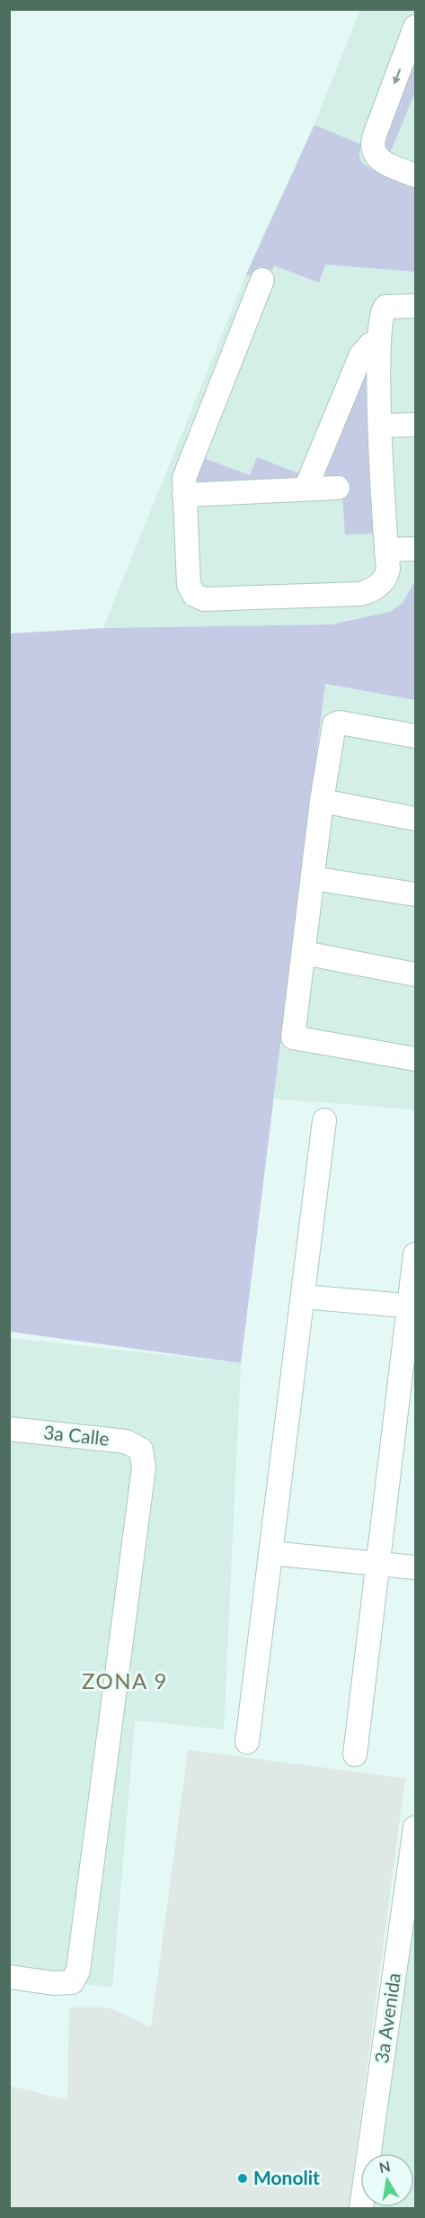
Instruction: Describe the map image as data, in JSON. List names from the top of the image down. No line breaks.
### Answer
{"streets":{"street":["3a Calle","3a Avenida"]},"districts":["ZONA 9"],"places":["Monolit"],"north":"top"}
